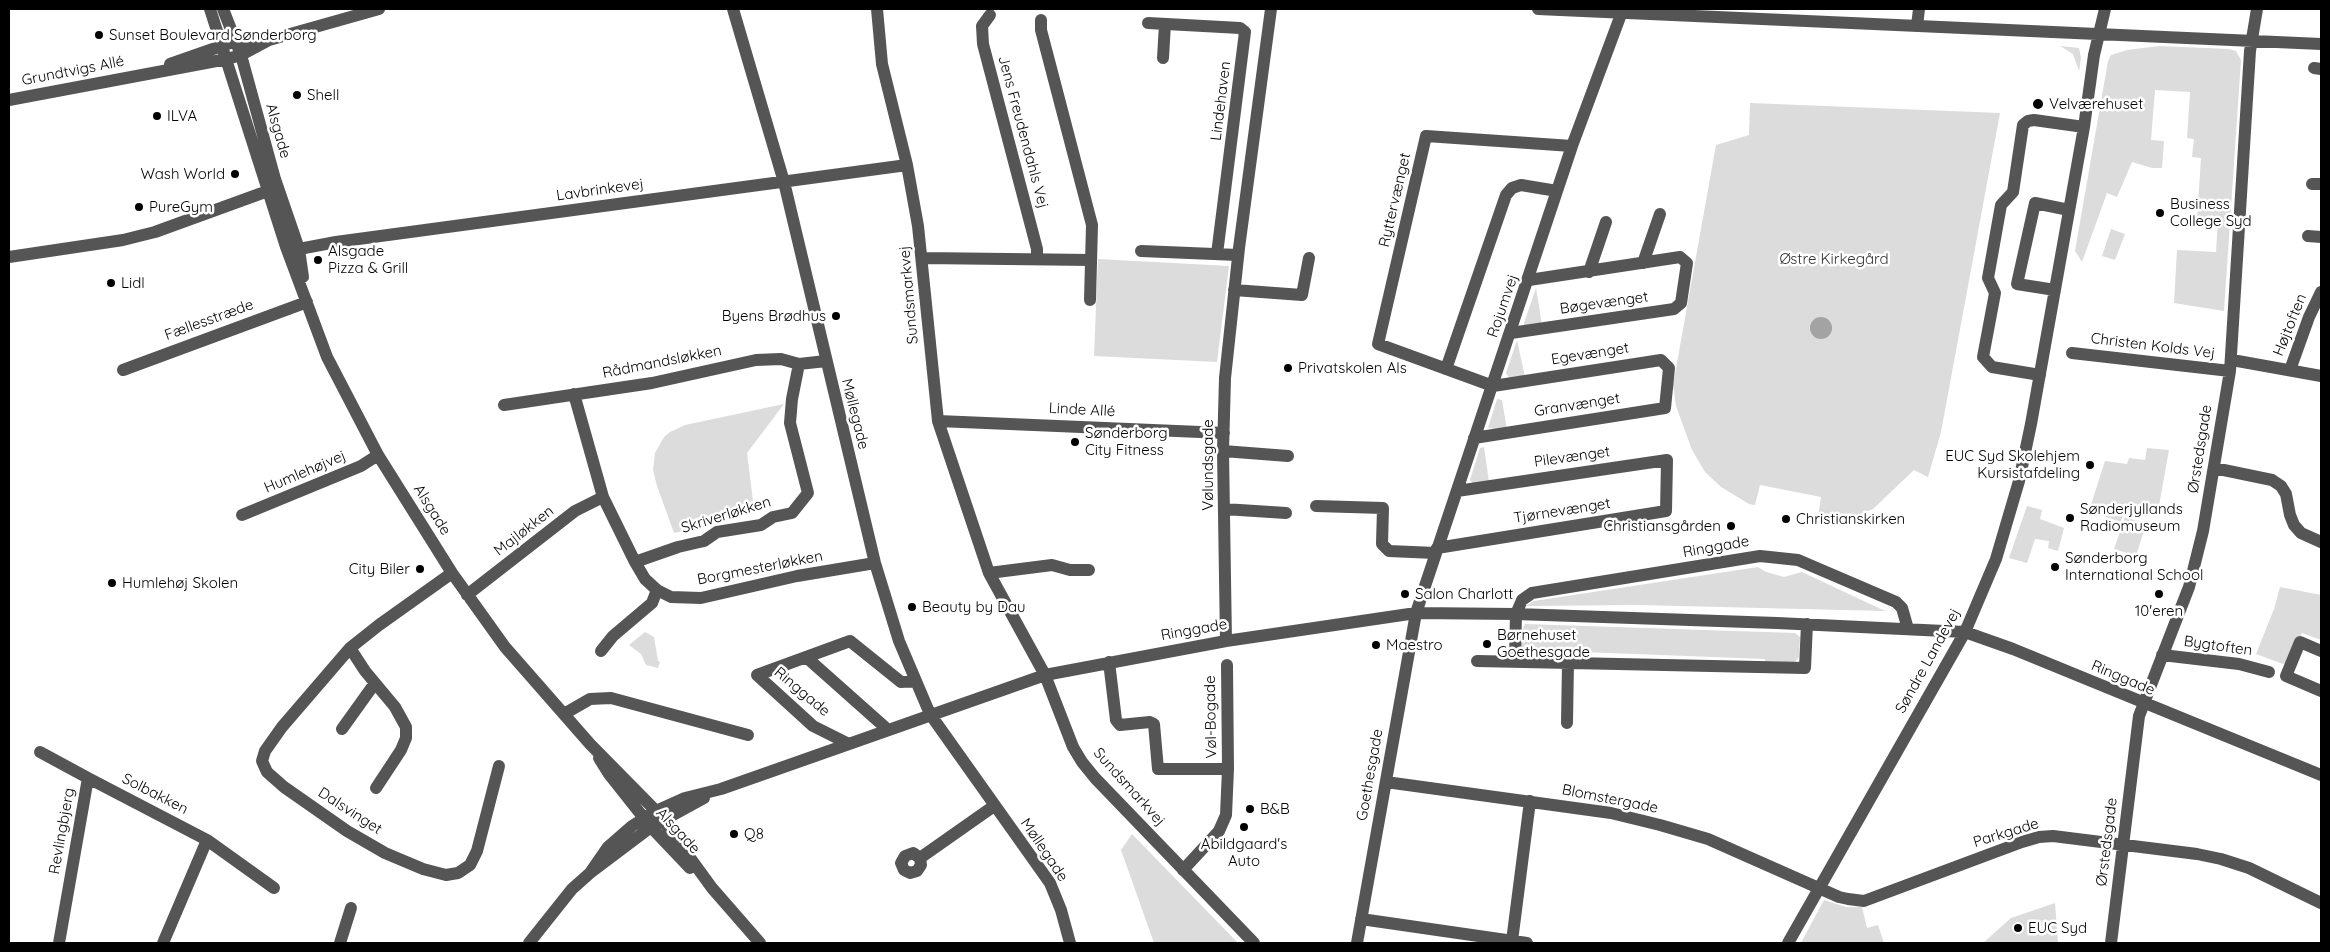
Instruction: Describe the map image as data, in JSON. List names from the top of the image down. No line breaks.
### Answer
{"streets":{"street":["Grundtvigs Allé","Lindehaven","Alsgade","Jens Freudendahls Vej","Lavbrinkevej","Ryttervænget","Sundsmarkvej","Bøgevænget","Rojumvej","Fællesstræde","Højtoften","Christen Kolds Vej","Egevænget","Rådmandsløkken","Granvænget","Linde Allé","Møllegade","Ørstedsgade","Pilevænget","Vølundsgade","Humlehøjvej","Tjørnevænget","Skriverløkken","Majløkken","Ringgade","Borgmesterløkken","Bygtoften","Søndre Landevej","Vøl-Bogade","Goethesgade","Solbakken","Blomstergade","Dalsvinget","Revlingbjerg","Parkgade"]},"crossings":[["Grundtvigs Allé","Alsgade"],["Alsgade","Lavbrinkevej"],["Alsgade","Fællesstræde"],["Alsgade","Humlehøjvej"],["Alsgade","Majløkken"],["Alsgade","Ringgade"],["Alsgade","Dalsvinget"],["Lavbrinkevej","Sundsmarkvej"],["Lavbrinkevej","Møllegade"],["Ryttervænget","Rojumvej"],["Ryttervænget","Egevænget"],["Sundsmarkvej","Linde Allé"],["Sundsmarkvej","Ringgade"],["Sundsmarkvej","Vøl-Bogade"],["Bøgevænget","Rojumvej"],["Rojumvej","Egevænget"],["Rojumvej","Granvænget"],["Rojumvej","Pilevænget"],["Rojumvej","Tjørnevænget"],["Rojumvej","Ringgade"],["Rojumvej","Goethesgade"],["Højtoften","Christen Kolds Vej"],["Christen Kolds Vej","Ørstedsgade"],["Egevænget","Granvænget"],["Rådmandsløkken","Møllegade"],["Rådmandsløkken","Skriverløkken"],["Linde Allé","Vølundsgade"],["Møllegade","Ringgade"],["Møllegade","Borgmesterløkken"],["Ørstedsgade","Ringgade"],["Ørstedsgade","Bygtoften"],["Ørstedsgade","Parkgade"],["Pilevænget","Tjørnevænget"],["Vølundsgade","Ringgade"],["Ringgade","Søndre Landevej"],["Ringgade","Vøl-Bogade"],["Ringgade","Goethesgade"],["Søndre Landevej","Blomstergade"],["Søndre Landevej","Parkgade"],["Goethesgade","Blomstergade"],["Solbakken","Revlingbjerg"],["Blomstergade","Parkgade"]],"parks":["Østre Kirkegård"],"places":["Sunset Boulevard Sønderborg","Shell","Velværehuset","ILVA","Wash World","PureGym","Business College Syd","Alsgade Pizza & Grill","Lidl","Byens Brødhus","Privatskolen Als","Sønderborg City Fitness","EUC Syd Skolehjem Kursistafdeling","Sønderjyllands Radiomuseum","Christianskirken","Christiansgården","Sønderborg International School","City Biler","Humlehøj Skolen","Salon Charlott","10'eren","Beauty by Dau","Børnehuset Goethesgade","Maestro","B&B","Abildgaard's Auto","Q8","EUC Syd"]}
